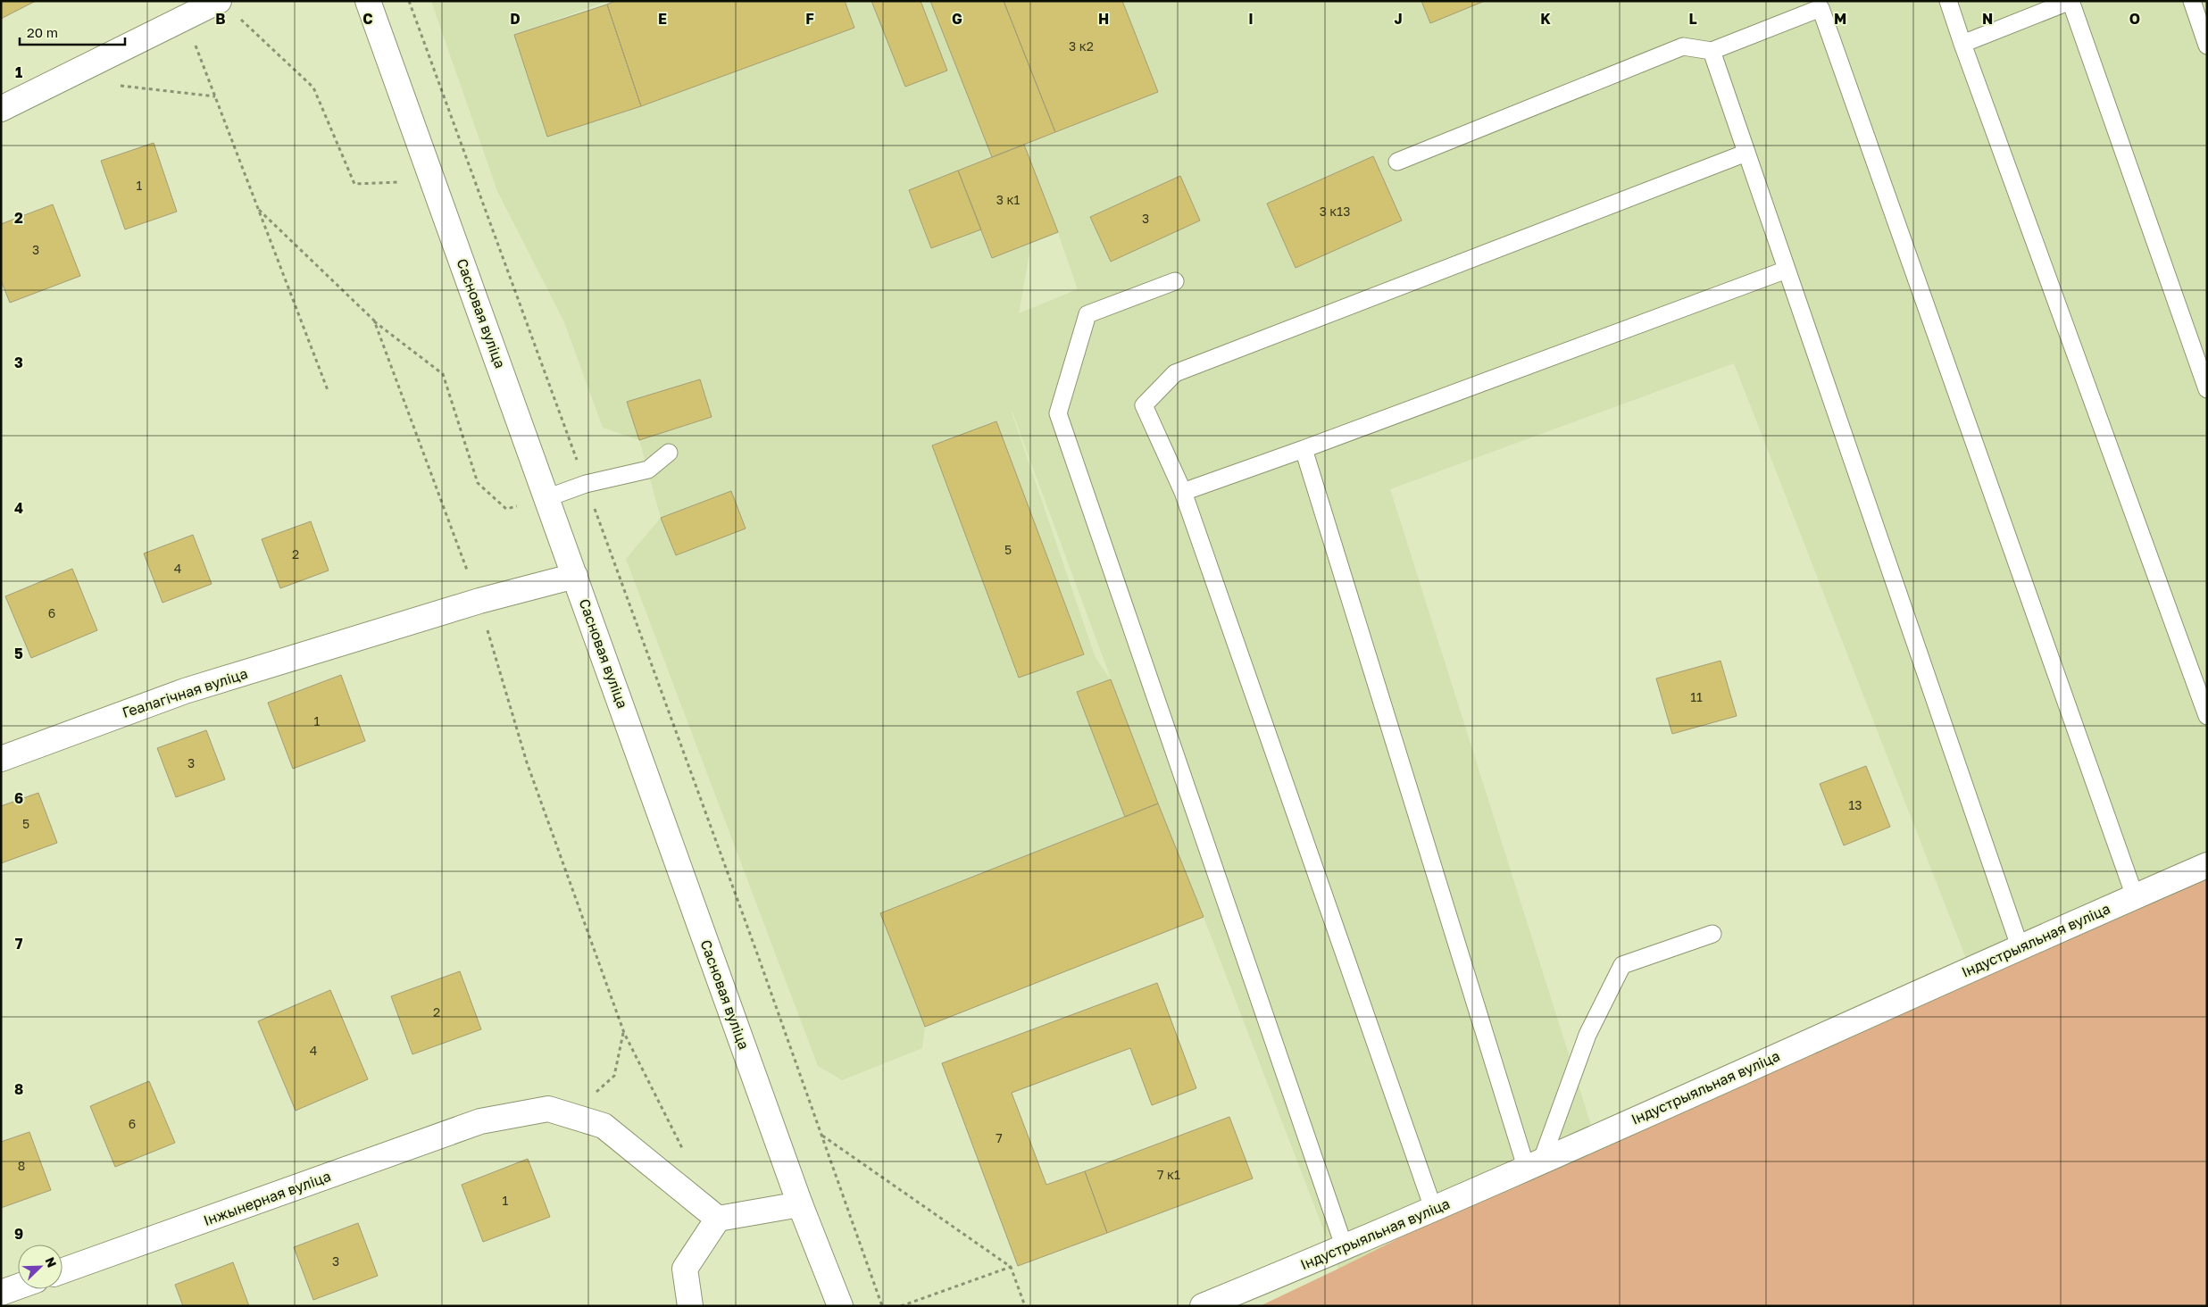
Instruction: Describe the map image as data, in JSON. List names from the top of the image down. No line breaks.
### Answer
{"streets":{"street":["Сасновая вуліца","Геалагічная вуліца","Індустрыяльная вуліца","Інжынерная вуліца"]},"crossings":[["Сасновая вуліца","Геалагічная вуліца"]],"house_numbers":["3 к2","1","3 к1","3 к13","3","3","5","2","4","6","11","1","3","13","5","2","4","6","7","8","7 к1","1","3"],"scale_bar":"20 m","north":"top right","grid":{"columns":["B","C","D","E","F","G","H","I","J","K","L","M","N","O"],"rows":["1","2","3","4","5","6","7","8","9"]}}
